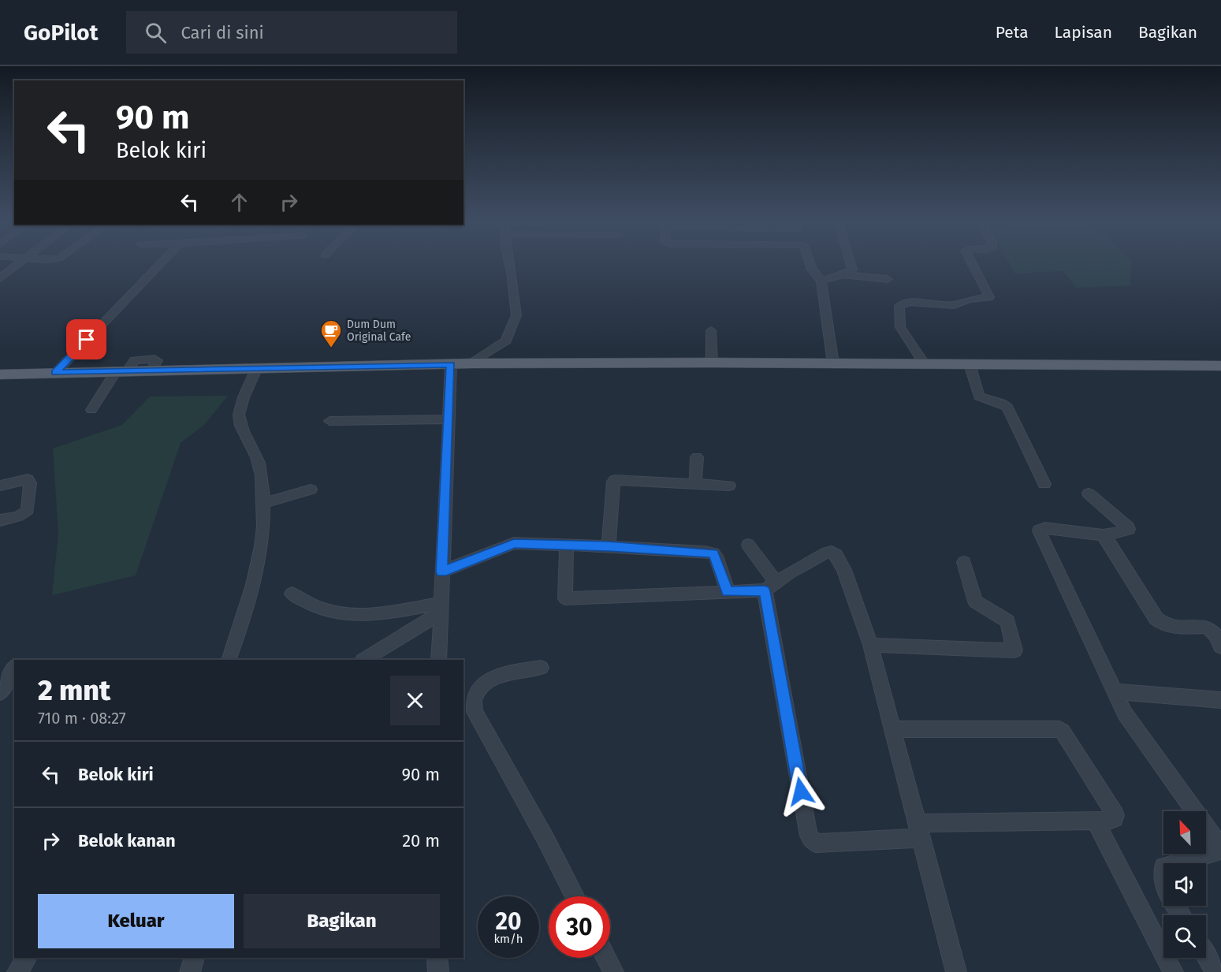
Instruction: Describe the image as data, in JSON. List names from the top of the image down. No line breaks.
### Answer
{"places":{"cafe":["Dum Dum Original Cafe"]},"north":"top left","page":{"header":"GoPilot","search":"Cari di sini","nav":["Peta","Lapisan","Bagikan"],"turn":["90 m","Belok kiri"],"heading":["2 mnt","710 m · 08:27"],"list":[{"name":"Belok kiri","value":"90 m"},{"name":"Belok kanan","value":"20 m"}],"buttons":["Keluar","Bagikan"],"speed":"20 km/h","limit":"30"}}
